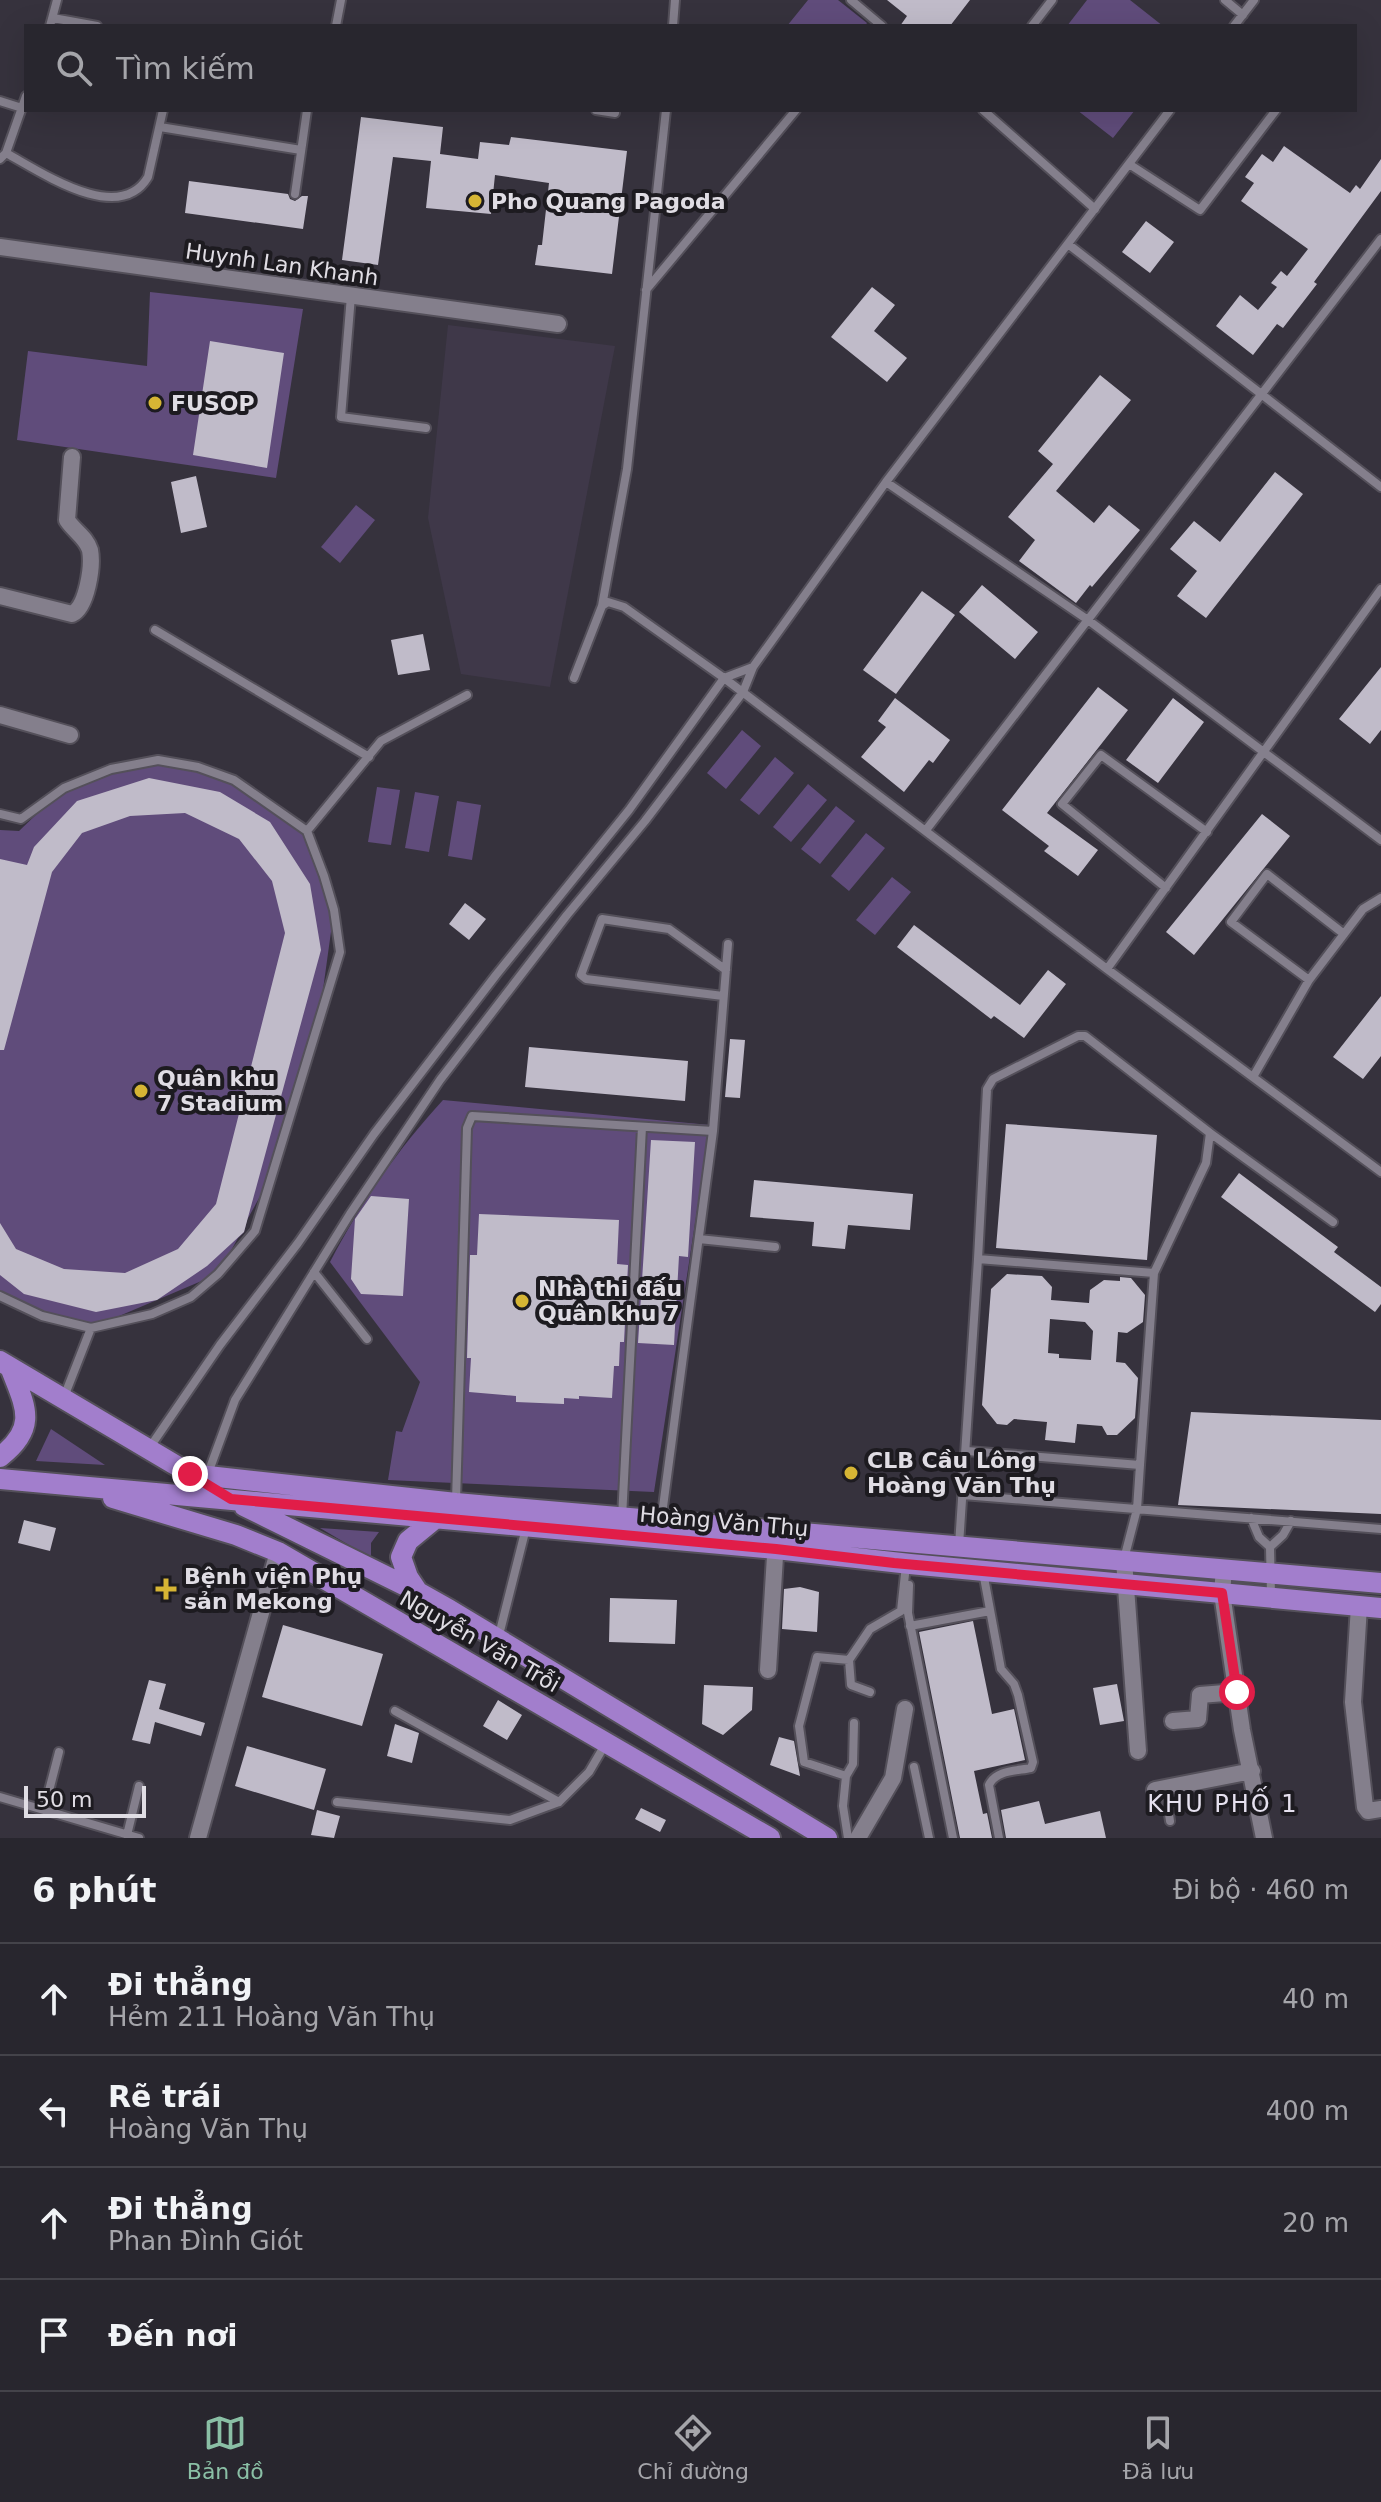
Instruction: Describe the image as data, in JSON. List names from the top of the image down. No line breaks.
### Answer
{"streets":{"main road":["Hoàng Văn Thụ","Nguyễn Văn Trỗi"],"street":["Huynh Lan Khanh"]},"crossings":[["Hoàng Văn Thụ","Nguyễn Văn Trỗi"]],"districts":["KHU PHỐ 1"],"places":{"other":["Pho Quang Pagoda","FUSOP","Quân khu 7 Stadium","Nhà thi đấu Quân khu 7","CLB Cầu Lông Hoàng Văn Thụ"],"health":["Bệnh viện Phụ sản Mekong"]},"scale_bar":"50 m","page":{"search":"Tìm kiếm","scale":"50 m","heading":["6 phút","Đi bộ · 460 m"],"list":[["Đi thẳng","Hẻm 211 Hoàng Văn Thụ","40 m"],["Rẽ trái","Hoàng Văn Thụ","400 m"],["Đi thẳng","Phan Đình Giót","20 m"],"Đến nơi"],"nav":["Bản đồ","Chỉ đường","Đã lưu"]}}
